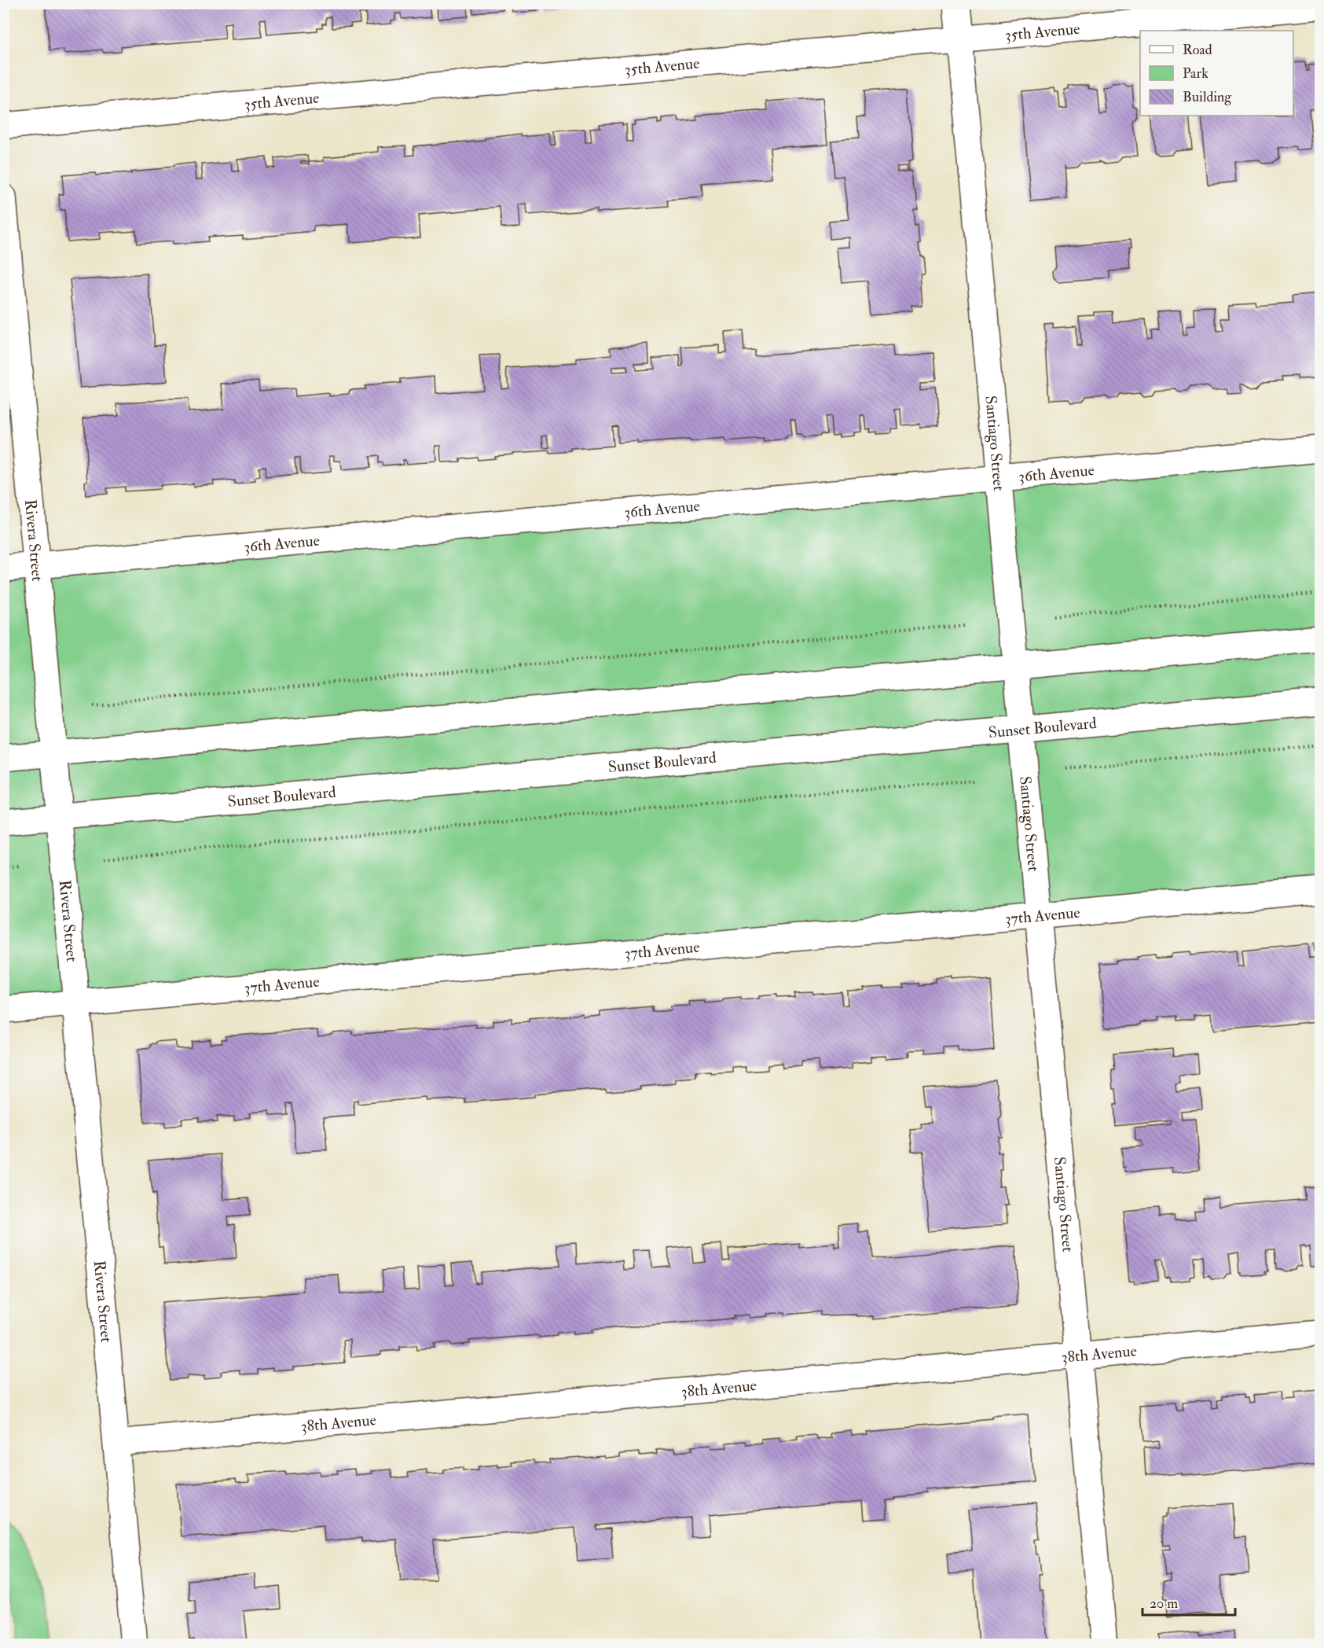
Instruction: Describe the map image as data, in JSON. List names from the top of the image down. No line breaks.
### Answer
{"streets":{"street":["35th Avenue","Santiago Street","36th Avenue","Rivera Street","Sunset Boulevard","37th Avenue","38th Avenue"]},"crossings":[["35th Avenue","Santiago Street"],["Santiago Street","36th Avenue"],["Santiago Street","Sunset Boulevard"],["Santiago Street","37th Avenue"],["Santiago Street","38th Avenue"],["36th Avenue","Rivera Street"],["Rivera Street","Sunset Boulevard"],["Rivera Street","37th Avenue"],["Rivera Street","38th Avenue"]],"legend":["Road","Park","Building"],"scale_bar":"20 m"}
